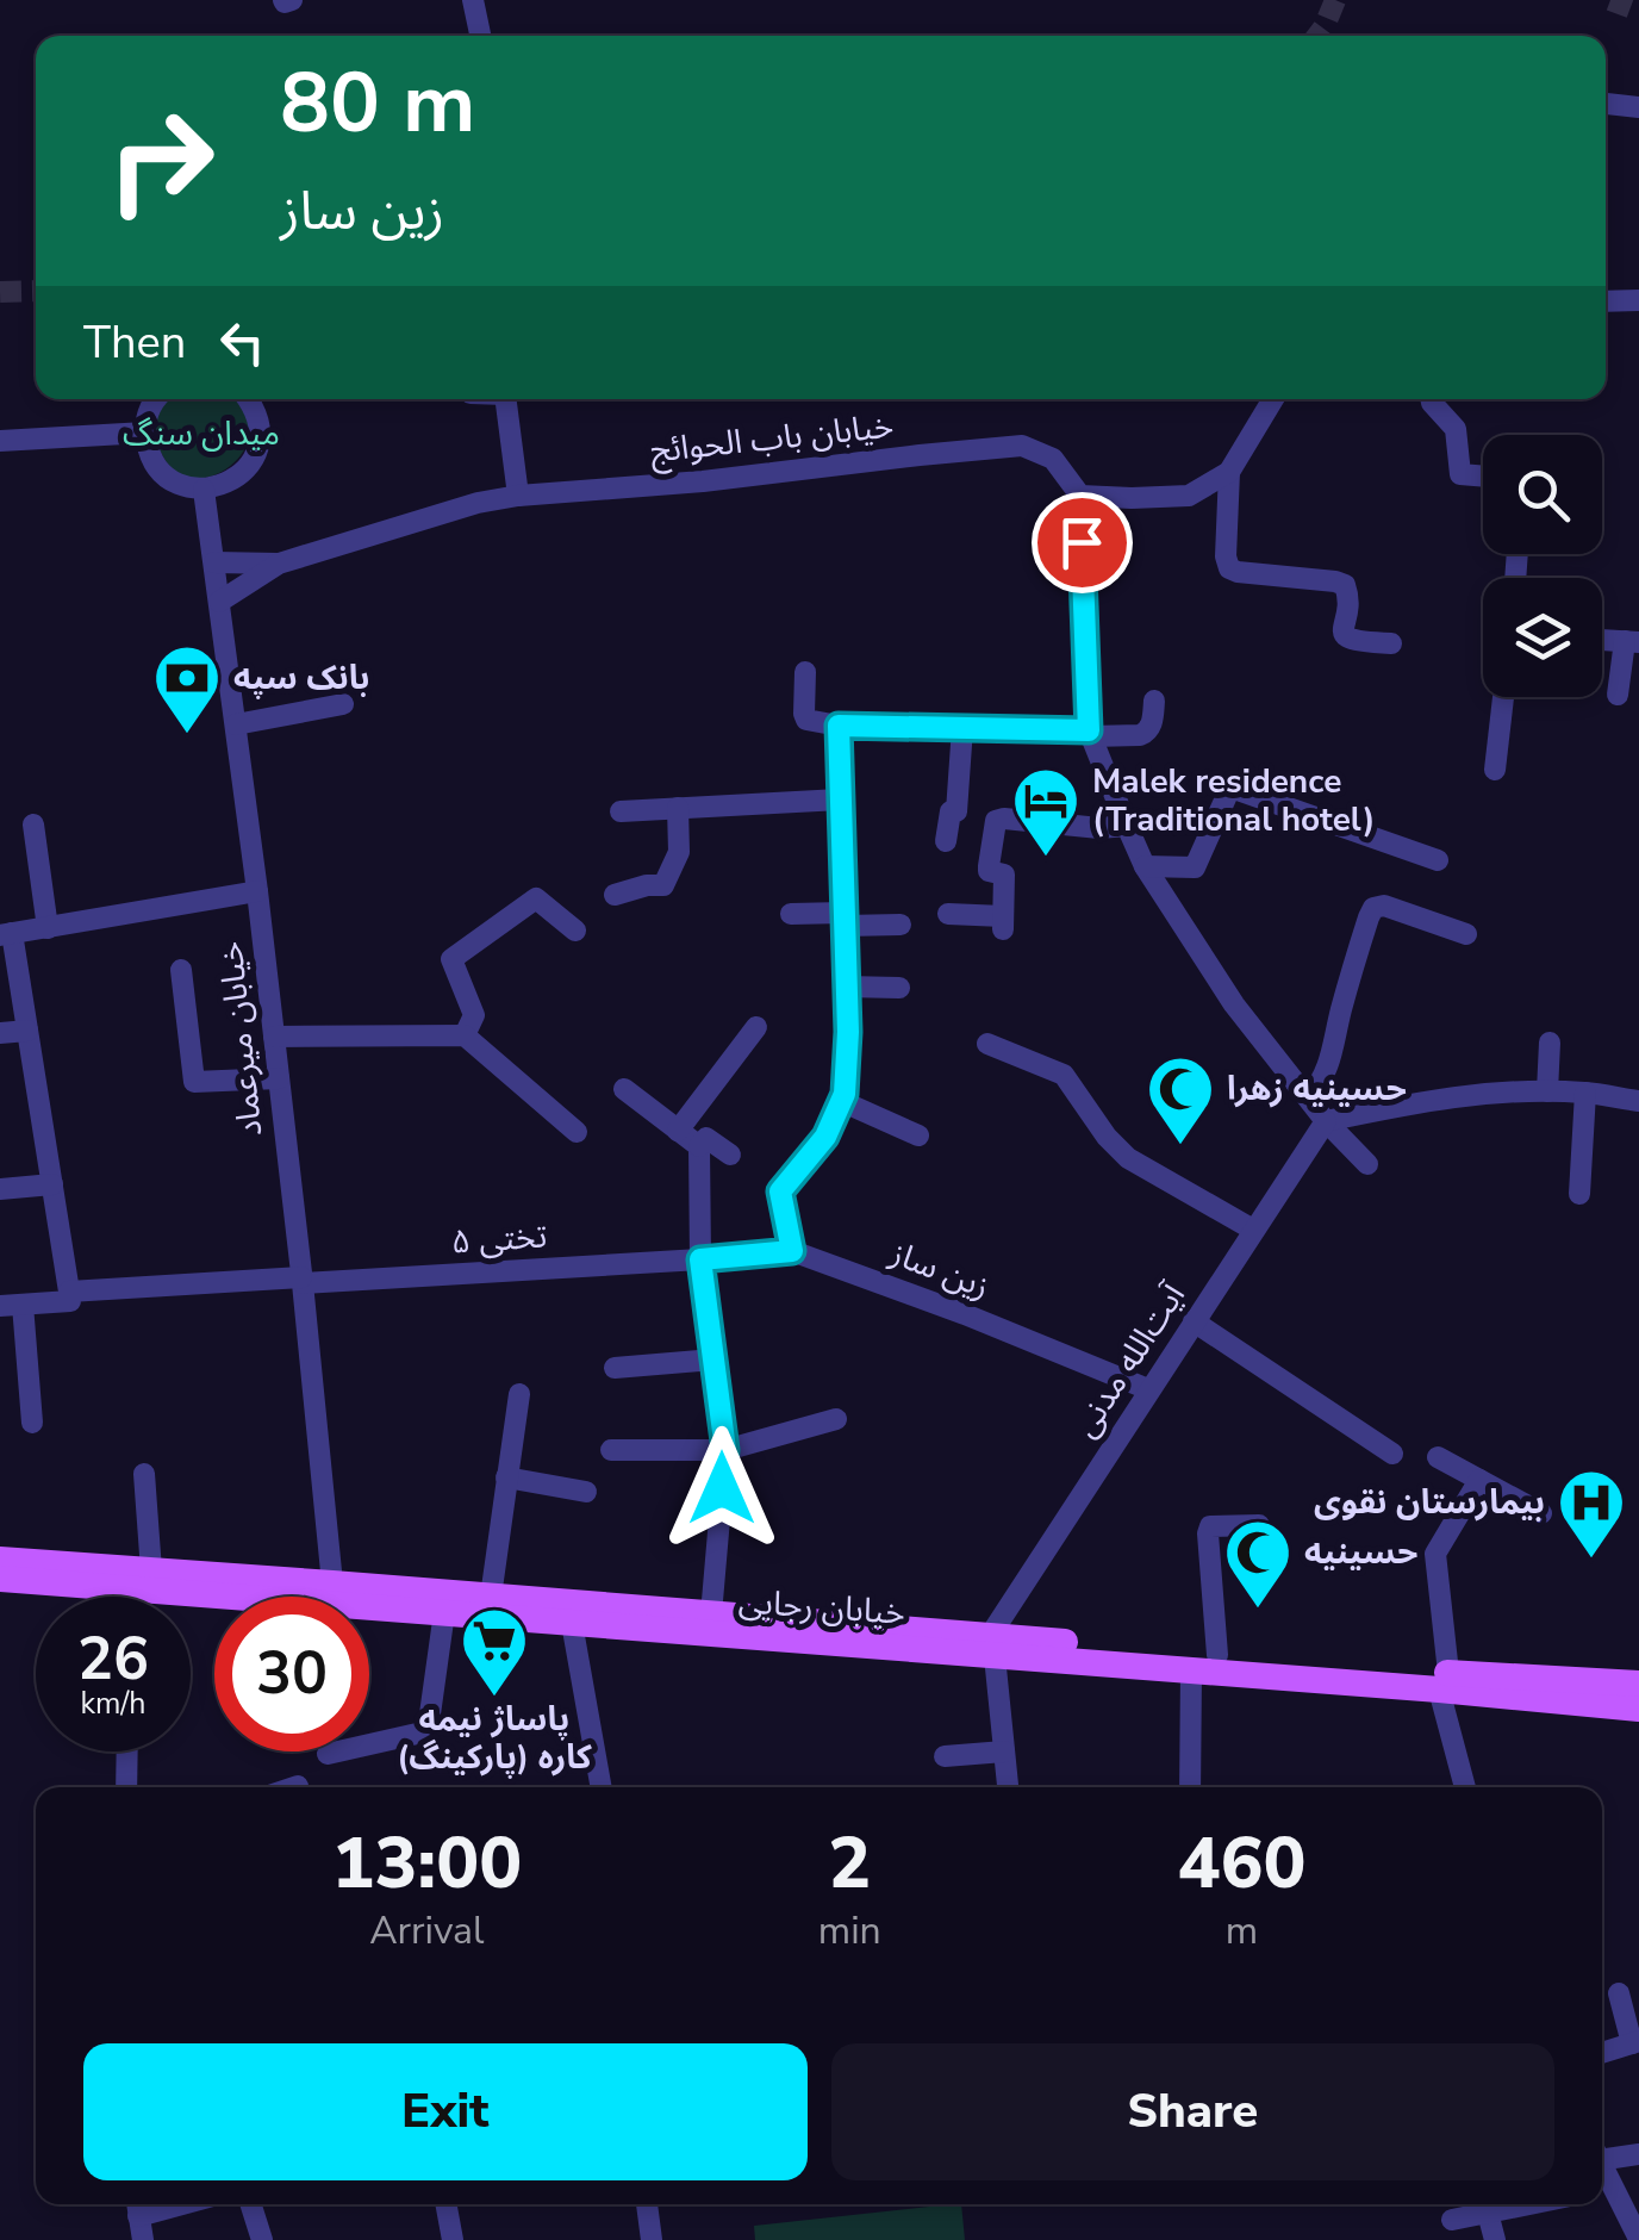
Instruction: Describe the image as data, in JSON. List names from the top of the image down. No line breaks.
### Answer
{"streets":{"main road":["خیابان رجایی"],"street":["خیابان باب الحوائج","خیابان میرعماد","تختی ۵","زین ساز","آیت‌الله مدنی"]},"crossings":[["خیابان میرعماد","تختی ۵"],["خیابان میرعماد","خیابان رجایی"],["تختی ۵","زین ساز"],["زین ساز","آیت‌الله مدنی"],["آیت‌الله مدنی","خیابان رجایی"]],"parks":["میدان سنگ"],"places":{"bank":["بانک سپه"],"hotel":["Malek residence (Traditional hotel)"],"mosque":["حسینیه زهرا","حسینیه"],"hospital":["بیمارستان نقوی"],"supermarket":["پاساژ نیمه کاره (پارکینگ)"]},"page":{"turn":["80 m","زین ساز"],"then":"Then","speed":"26 km/h","limit":"30","eta":["13:00","Arrival","2","min","460","m"],"buttons":["Exit","Share"]}}
